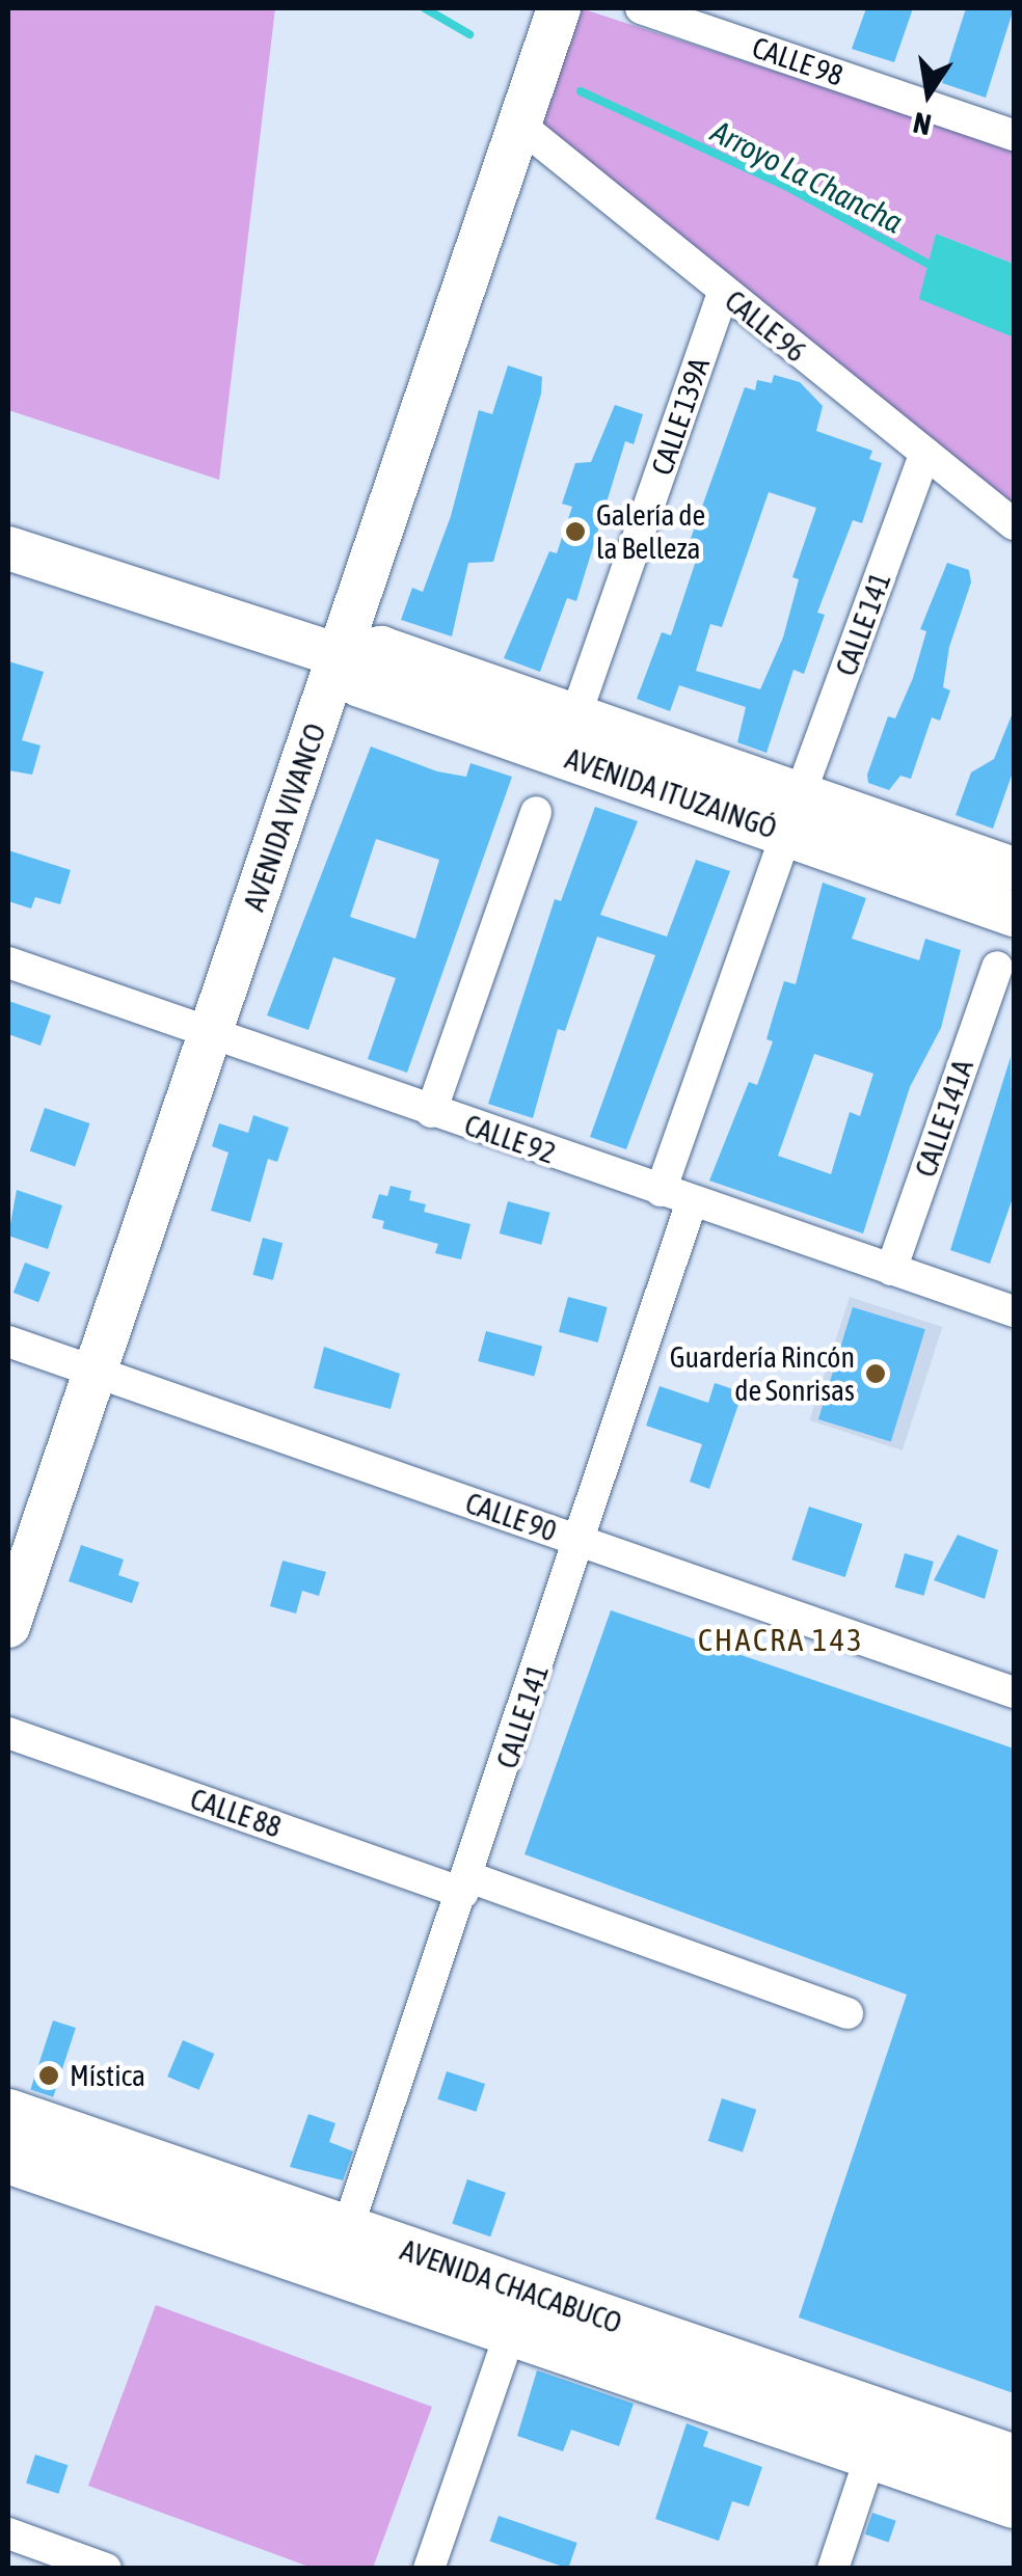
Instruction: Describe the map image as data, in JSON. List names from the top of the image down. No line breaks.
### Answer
{"streets":{"main road":["AVENIDA ITUZAINGÓ","AVENIDA VIVANCO","AVENIDA CHACABUCO"],"street":["CALLE 98","CALLE 96","CALLE 139A","CALLE 141","CALLE 141A","CALLE 92","CALLE 90","CALLE 88"]},"crossings":[["CALLE 96","CALLE 139A"],["CALLE 96","CALLE 141"],["CALLE 96","AVENIDA VIVANCO"],["CALLE 139A","AVENIDA ITUZAINGÓ"],["CALLE 141","AVENIDA ITUZAINGÓ"],["CALLE 141","CALLE 92"],["CALLE 141","CALLE 90"],["CALLE 141","CALLE 88"],["CALLE 141","AVENIDA CHACABUCO"],["AVENIDA ITUZAINGÓ","AVENIDA VIVANCO"],["AVENIDA VIVANCO","CALLE 92"],["AVENIDA VIVANCO","CALLE 90"],["CALLE 141A","CALLE 92"]],"districts":["CHACRA 143"],"water":["Arroyo La Chancha"],"places":["Galería de la Belleza","Guardería Rincón de Sonrisas","Mística"],"north":"bottom"}
